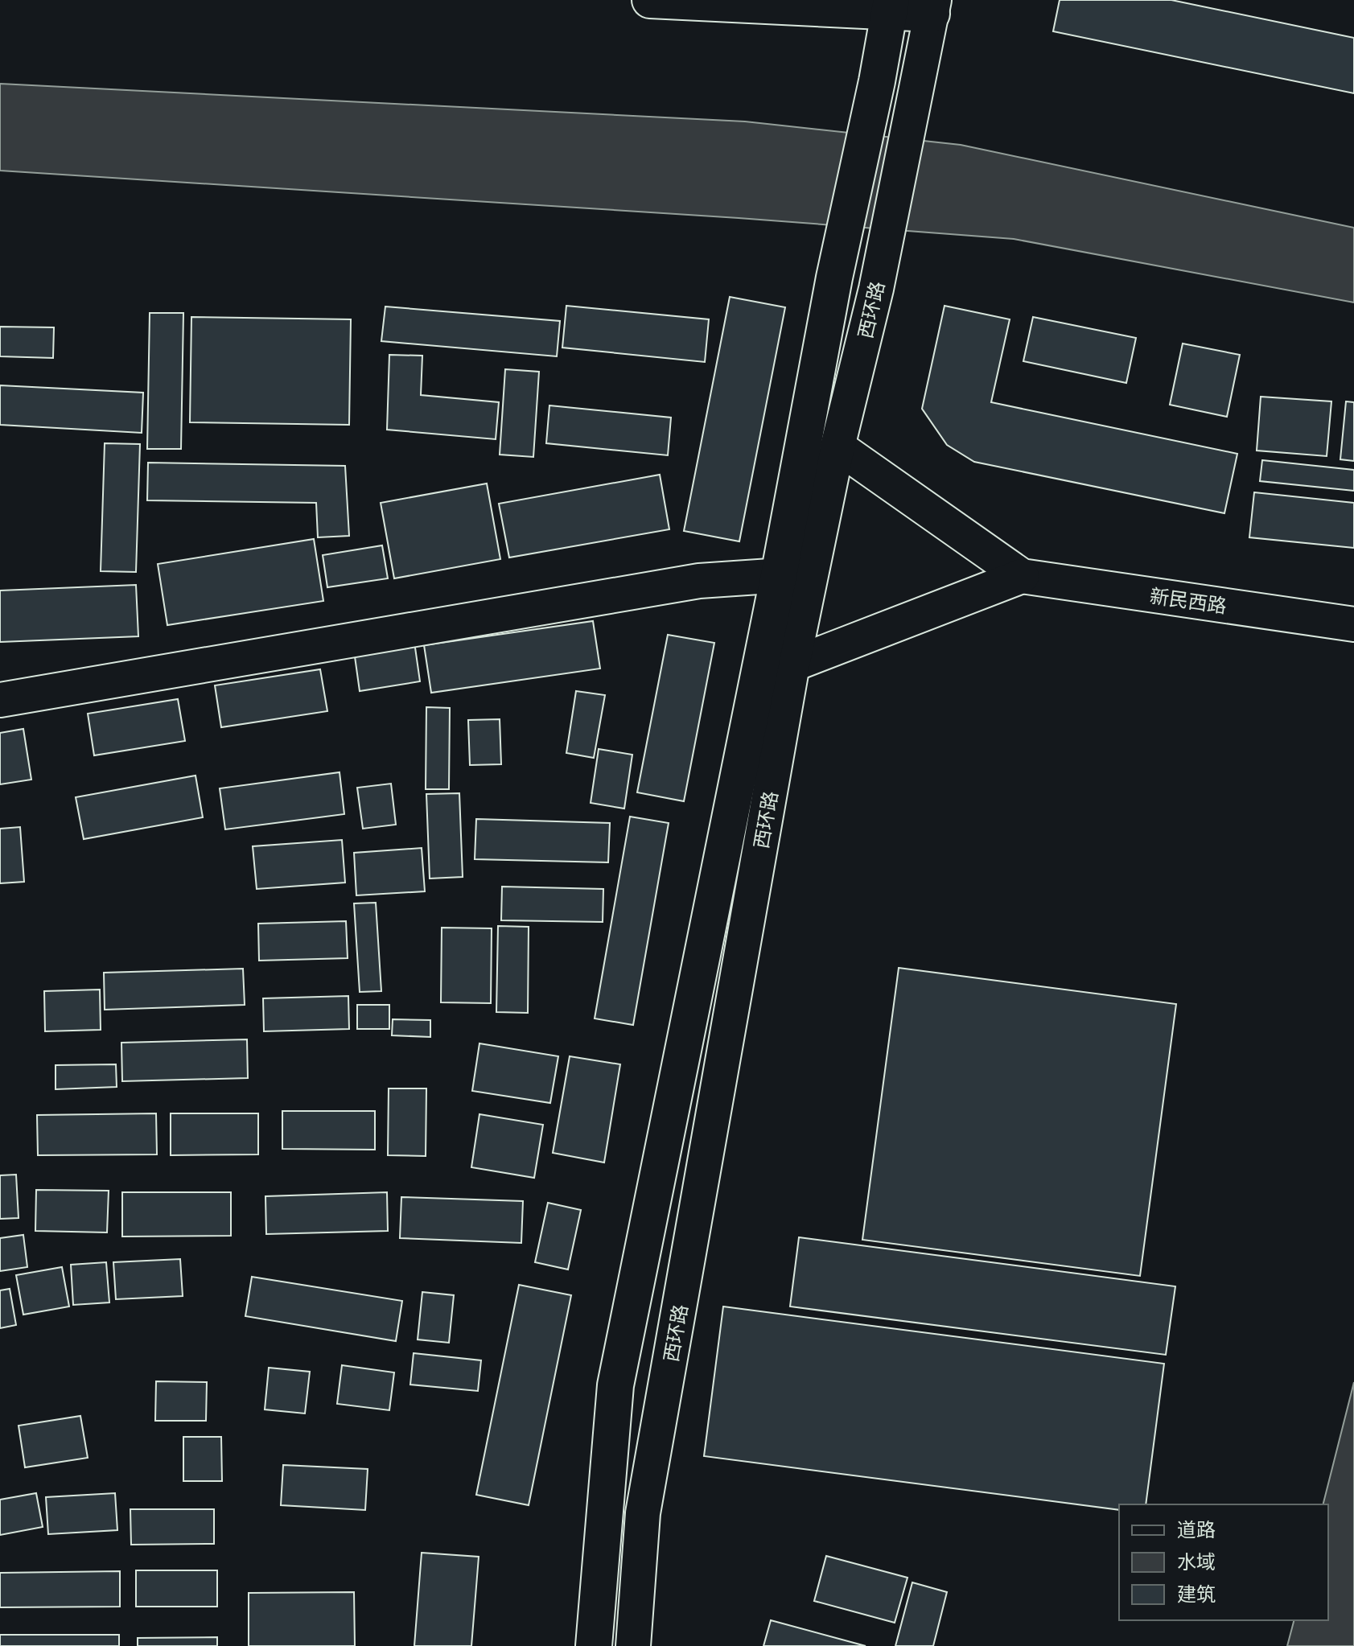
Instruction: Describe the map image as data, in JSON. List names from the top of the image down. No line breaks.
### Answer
{"streets":{"main road":["西环路"],"street":["新民西路"]},"crossings":[["西环路","新民西路"]],"legend":["道路","水域","建筑"]}
